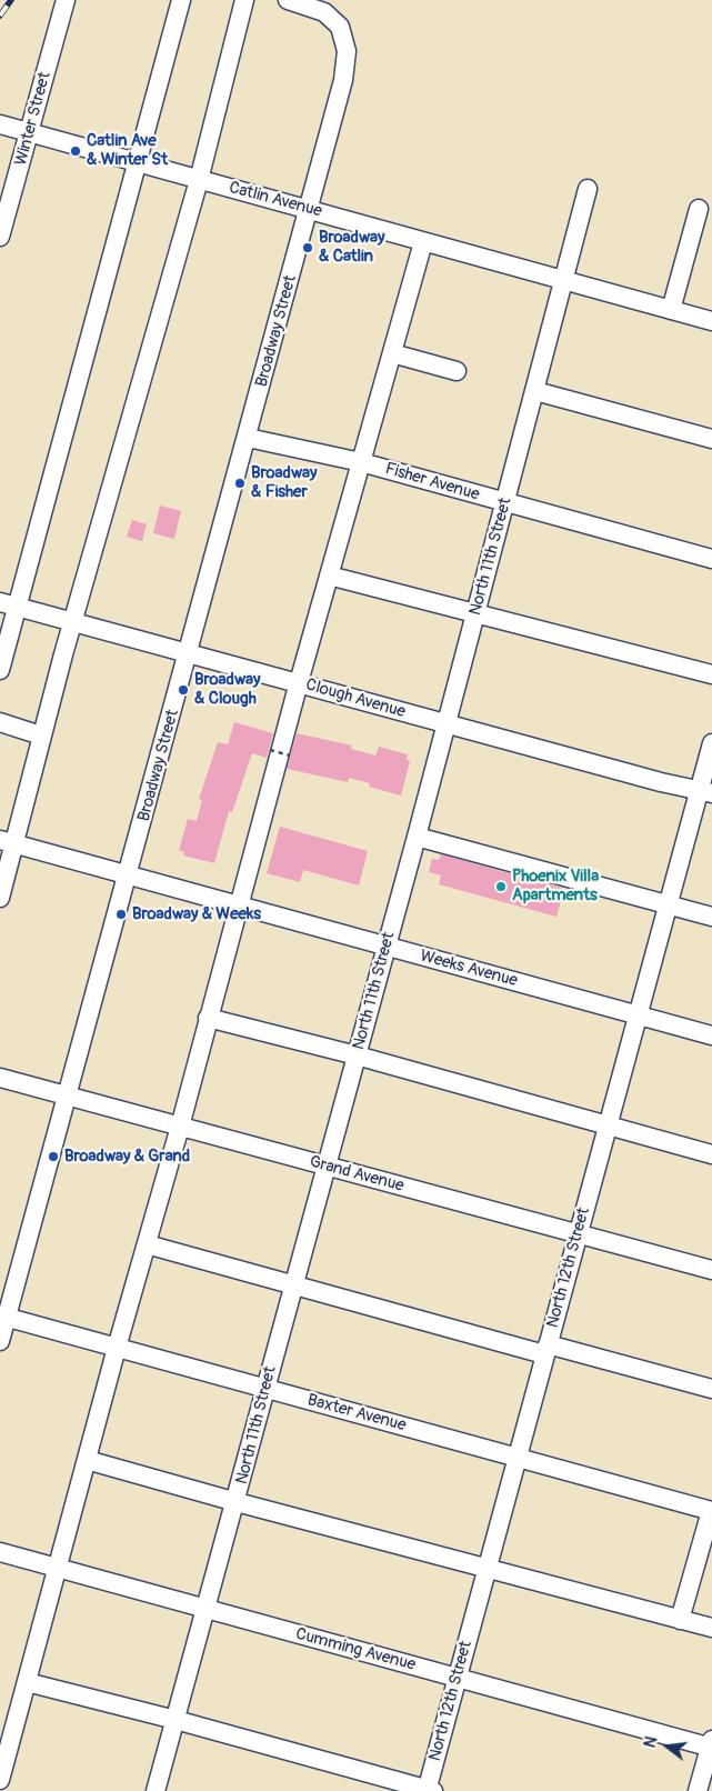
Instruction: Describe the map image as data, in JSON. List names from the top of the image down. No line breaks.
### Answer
{"streets":{"street":["Winter Street","Catlin Avenue","Broadway Street","Fisher Avenue","North 11th Street","Clough Avenue","Weeks Avenue","Grand Avenue","North 12th Street","Baxter Avenue","Cumming Avenue"]},"crossings":[["Winter Street","Catlin Avenue"],["Catlin Avenue","Broadway Street"],["Catlin Avenue","North 11th Street"],["Broadway Street","Fisher Avenue"],["Broadway Street","Clough Avenue"],["Broadway Street","Weeks Avenue"],["Broadway Street","Grand Avenue"],["Broadway Street","Baxter Avenue"],["Fisher Avenue","North 11th Street"],["North 11th Street","Clough Avenue"],["North 11th Street","Weeks Avenue"],["North 11th Street","Grand Avenue"],["North 11th Street","Baxter Avenue"],["North 11th Street","Cumming Avenue"],["Clough Avenue","North 12th Street"],["Weeks Avenue","North 12th Street"],["Grand Avenue","North 12th Street"],["North 12th Street","Baxter Avenue"],["North 12th Street","Cumming Avenue"]],"places":["Catlin Ave & Winter St","Broadway & Catlin","Broadway & Fisher","Broadway & Clough","Phoenix Villa Apartments","Broadway & Weeks","Broadway & Grand"],"north":"left"}
